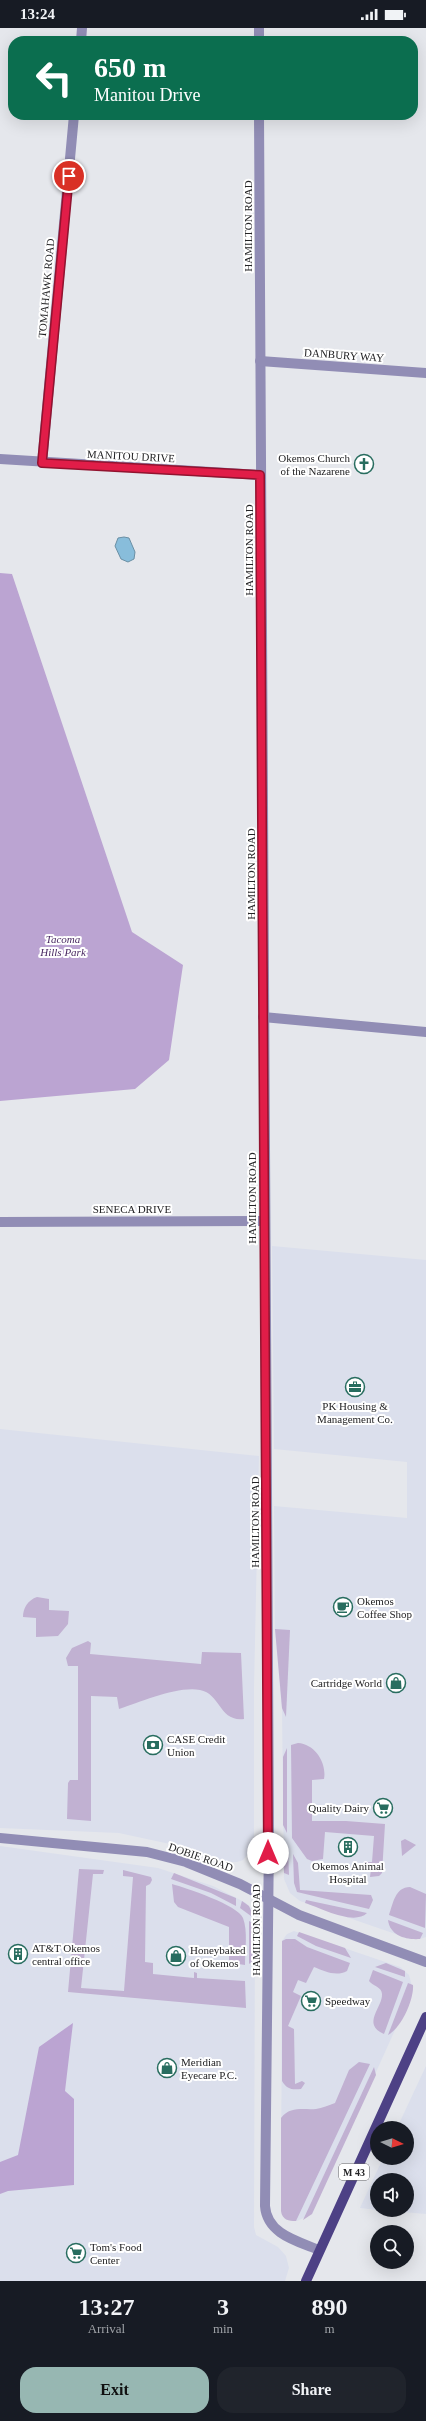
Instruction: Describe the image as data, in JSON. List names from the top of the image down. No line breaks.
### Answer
{"streets":{"main road":["M 43"],"street":["HAMILTON ROAD","TOMAHAWK ROAD","DANBURY WAY","MANITOU DRIVE","SENECA DRIVE","DOBIE ROAD"]},"crossings":[["HAMILTON ROAD","DANBURY WAY"],["HAMILTON ROAD","MANITOU DRIVE"],["HAMILTON ROAD","SENECA DRIVE"],["HAMILTON ROAD","DOBIE ROAD"],["HAMILTON ROAD","M 43"],["TOMAHAWK ROAD","MANITOU DRIVE"]],"parks":["Tacoma Hills Park"],"places":{"church":["Okemos Church of the Nazarene"],"office":["PK Housing & Management Co."],"cafe":["Okemos Coffee Shop"],"shop":["Cartridge World","Honeybaked of Okemos","Meridian Eyecare P.C."],"bank":["CASE Credit Union"],"supermarket":["Quality Dairy","Speedway","Tom's Food Center"],"building":["Okemos Animal Hospital","AT&T Okemos central office"]},"north":"right","page":{"status":"13:24","turn":["650 m","Manitou Drive"],"eta":["13:27","Arrival","3","min","890","m"],"buttons":["Exit","Share"]}}
